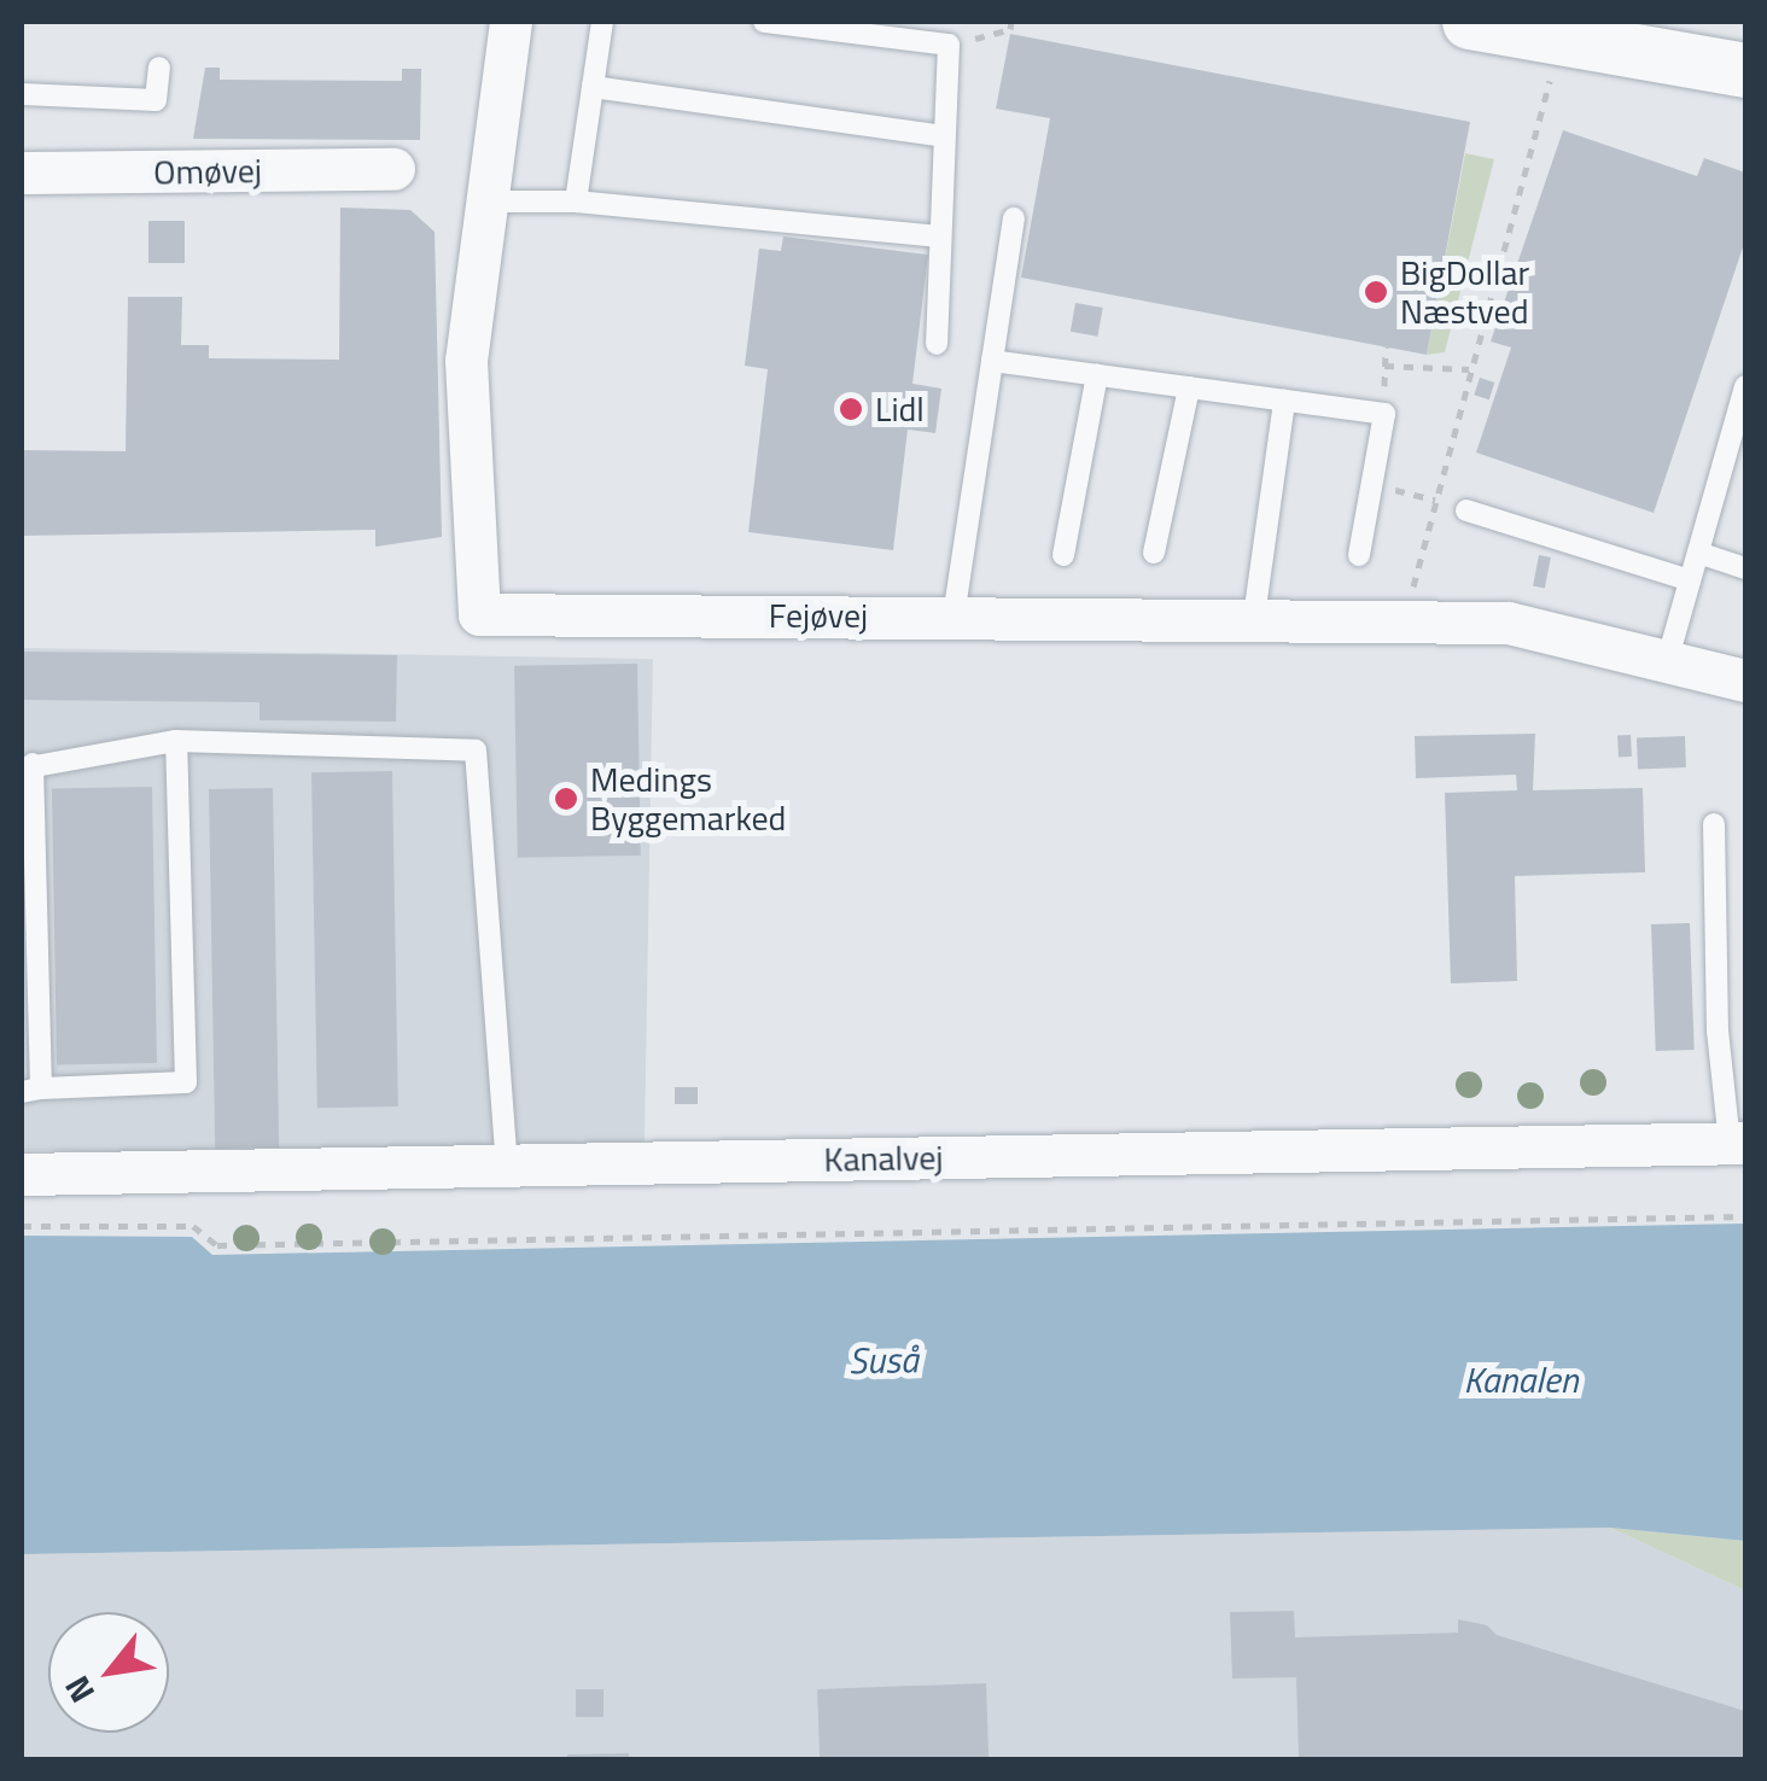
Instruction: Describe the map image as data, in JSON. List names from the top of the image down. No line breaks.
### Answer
{"streets":{"street":["Omøvej","Fejøvej","Kanalvej"]},"water":["Suså","Kanalen"],"places":["BigDollar Næstved","Lidl","Medings Byggemarked"],"north":"bottom left"}
